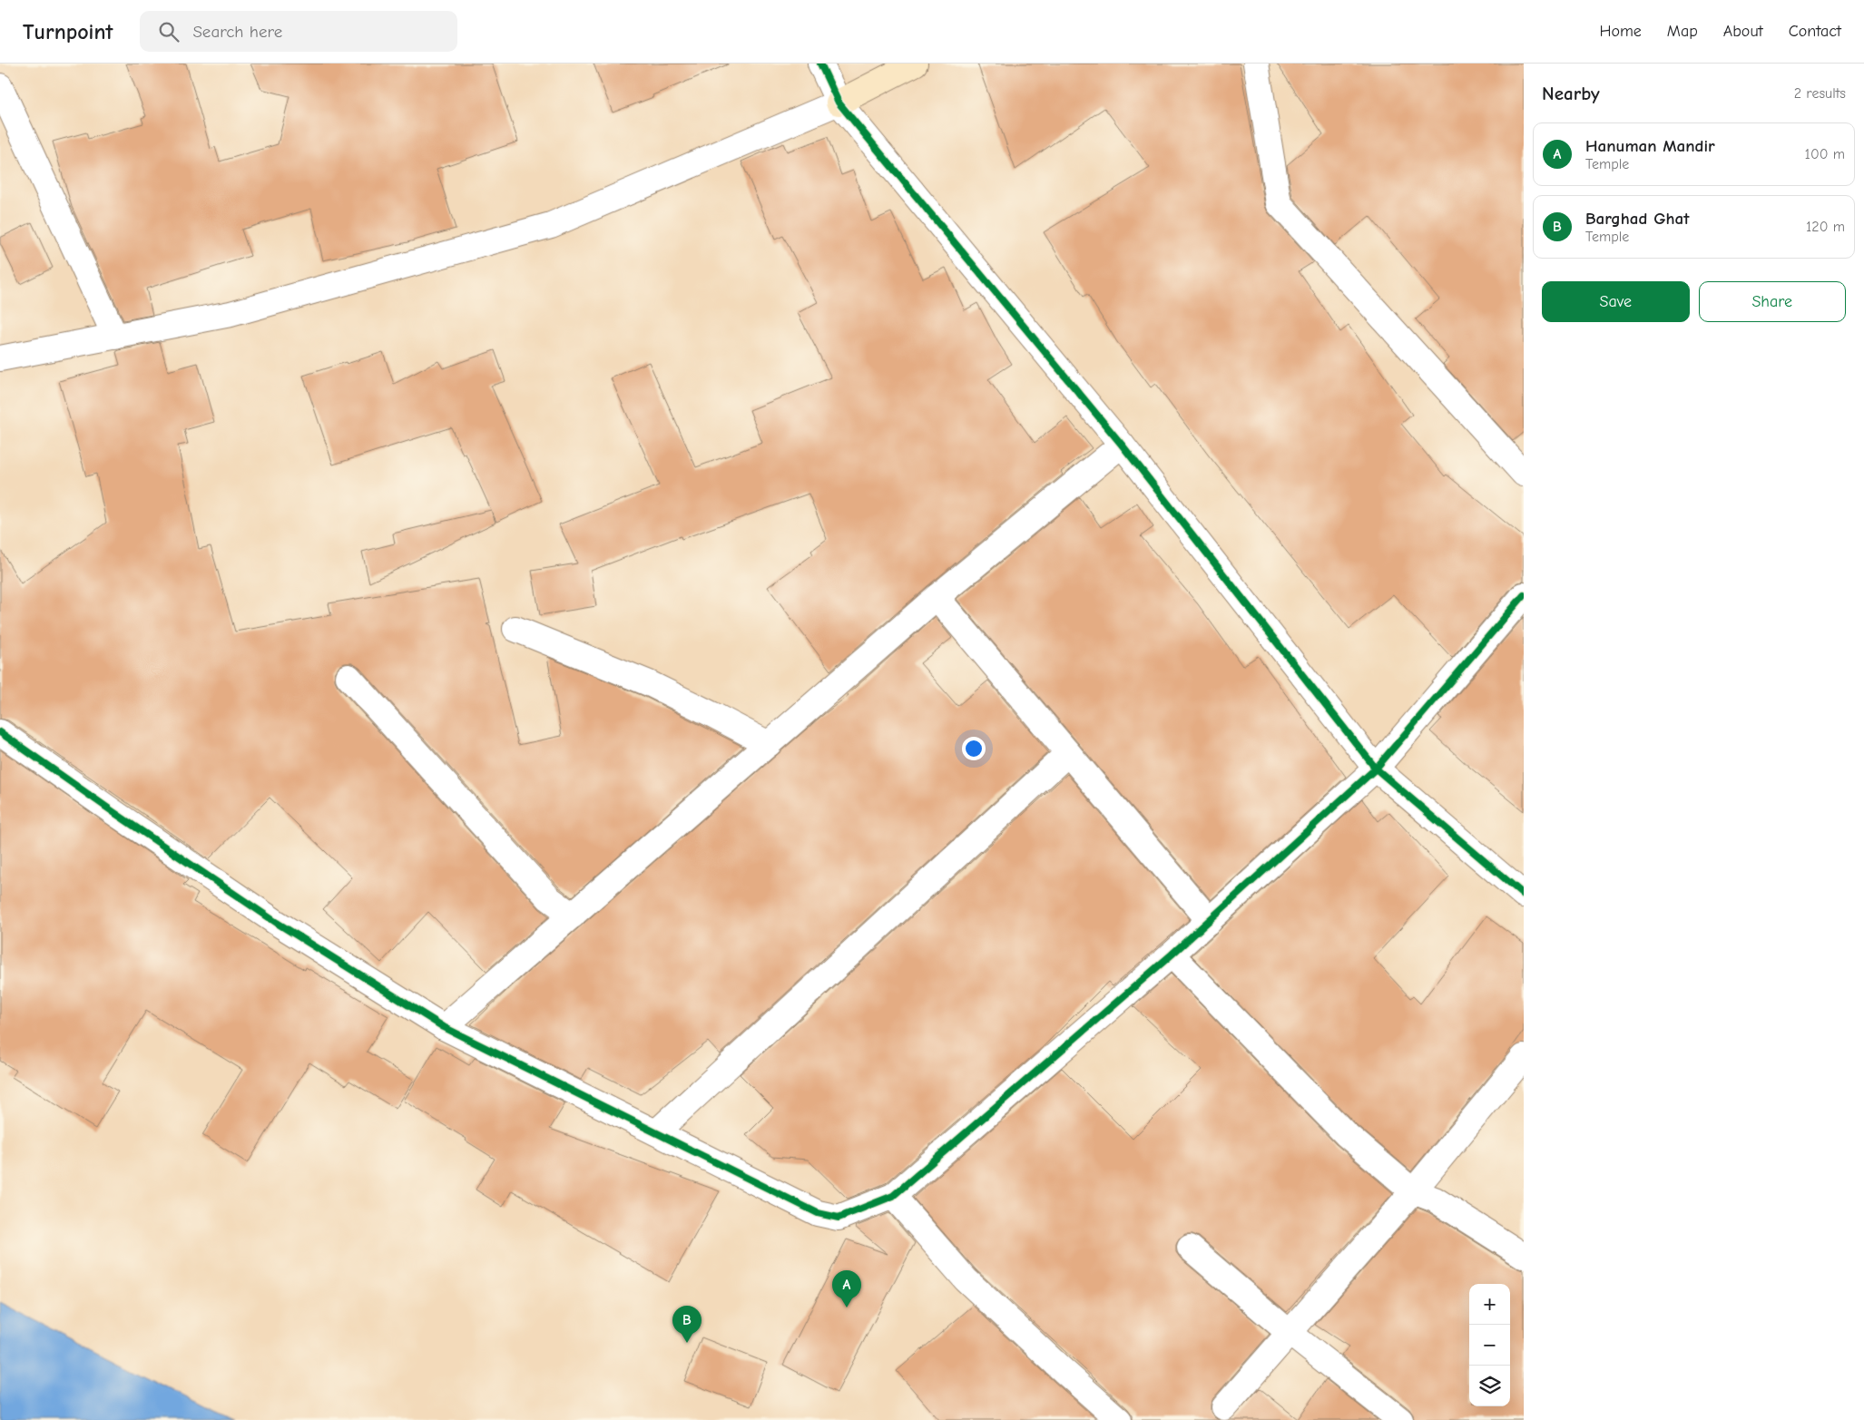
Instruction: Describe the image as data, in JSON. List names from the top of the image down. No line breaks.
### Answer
{"page":{"header":"Turnpoint","search":"Search here","nav":["Home","Map","About","Contact"],"heading":["Nearby","2 results"],"list":[{"mark":"A","name":"Hanuman Mandir","note":"Temple","value":"100 m"},{"mark":"B","name":"Barghad Ghat","note":"Temple","value":"120 m"}],"buttons":["Save","Share"],"pins":["A","B"],"map_buttons":["+","−"]}}
